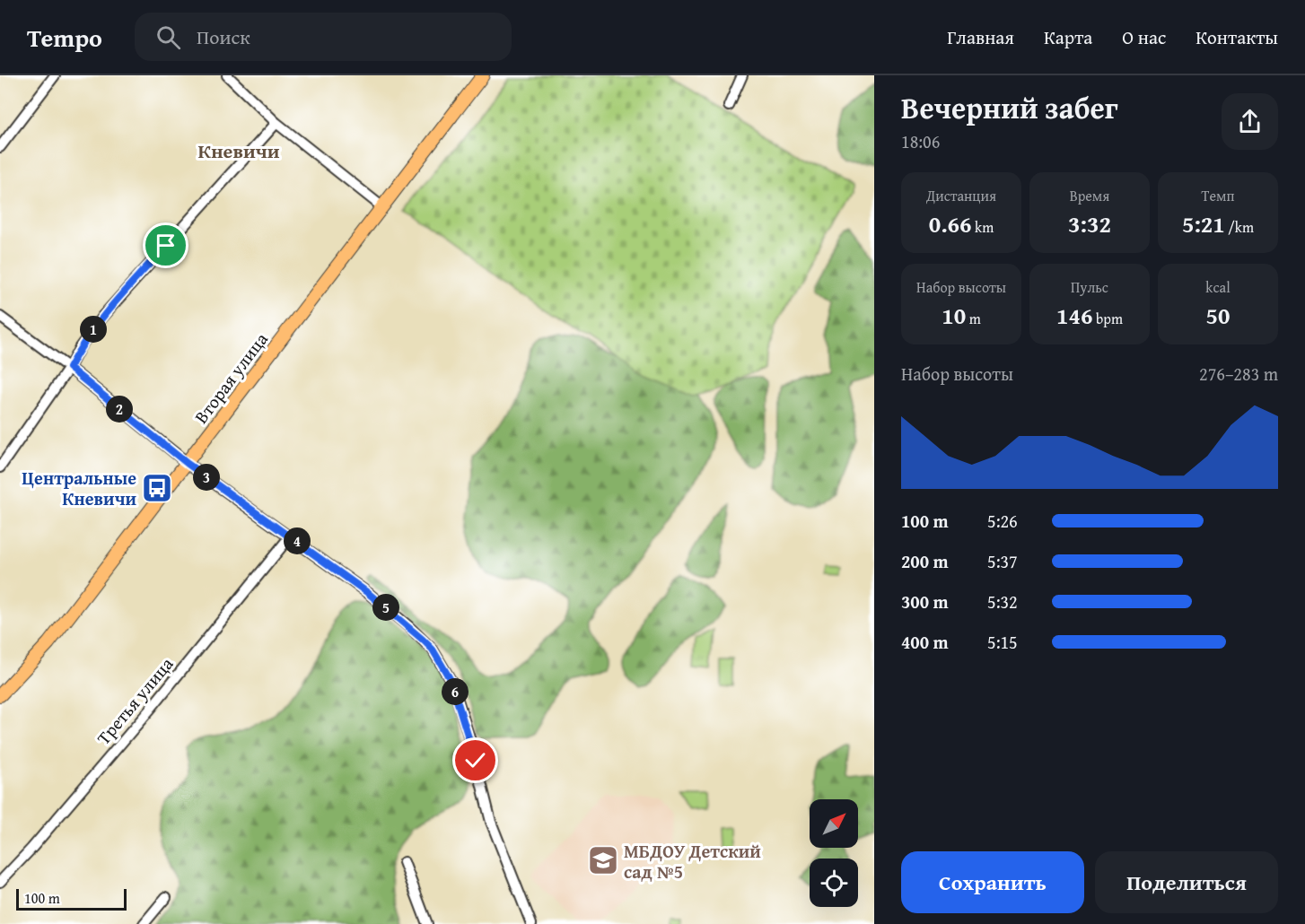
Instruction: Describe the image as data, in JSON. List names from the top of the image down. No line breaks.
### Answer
{"streets":{"main road":["Вторая улица"],"street":["Третья улица"]},"districts":["Кневичи"],"places":{"bus stop":["Центральные Кневичи"],"school or university":["МБДОУ Детский сад №5"]},"scale_bar":"100 m","north":"top right","page":{"header":"Tempo","search":"Поиск","nav":["Главная","Карта","О нас","Контакты"],"heading":["Вечерний забег","18:06"],"stats":[["Дистанция","0.66 km"],["Время","3:32"],["Темп","5:21 /km"],["Набор высоты","10 m"],["Пульс","146 bpm"],["kcal","50"]],"pins":["1","2","3","4","5","6"],"chart":["Набор высоты","276–283 m"],"list":[{"name":"100 m","note":"5:26"},{"name":"200 m","note":"5:37"},{"name":"300 m","note":"5:32"},{"name":"400 m","note":"5:15"}],"buttons":["Сохранить","Поделиться"],"scale":"100 m"}}
